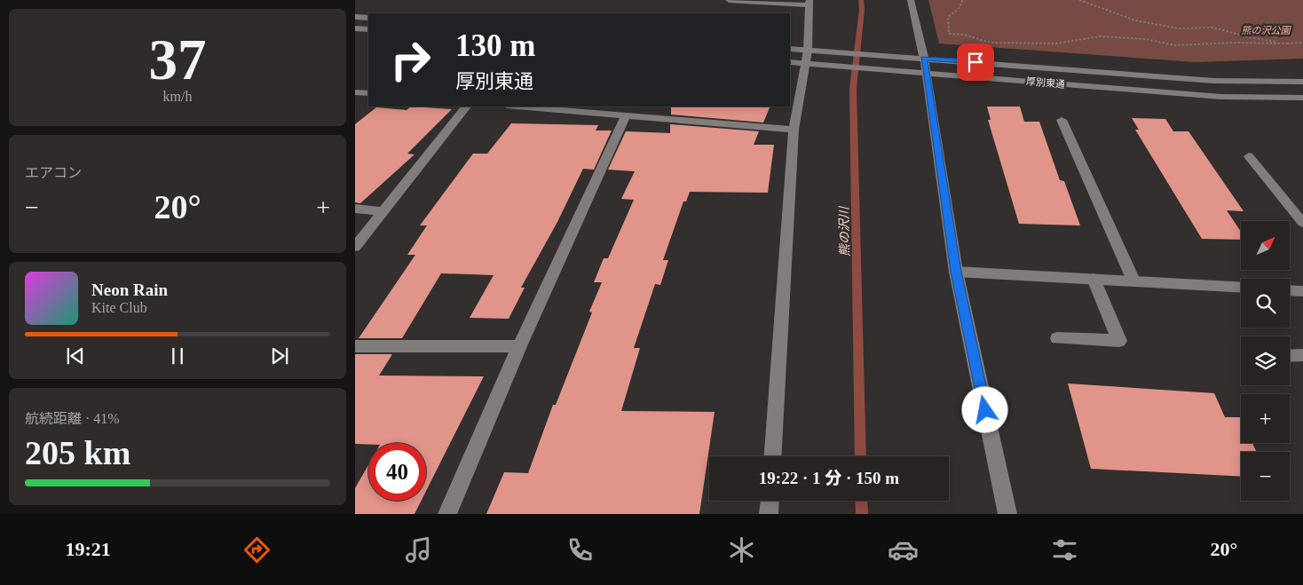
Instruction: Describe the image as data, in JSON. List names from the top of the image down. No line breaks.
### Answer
{"streets":{"street":["厚別東通"]},"water":["熊の沢川"],"parks":["熊の沢公園"],"north":"top right","page":{"tile":[["37","km/h"],"エアコン",["航続距離 · 41%","205 km"]],"turn":["130 m","厚別東通"],"heat":["−","20°","+"],"map_buttons":["+","−"],"song":["Neon Rain","Kite Club"],"limit":"40","trip":"19:22 · 1 分 · 150 m","tabs":["19:21","20°"]}}
